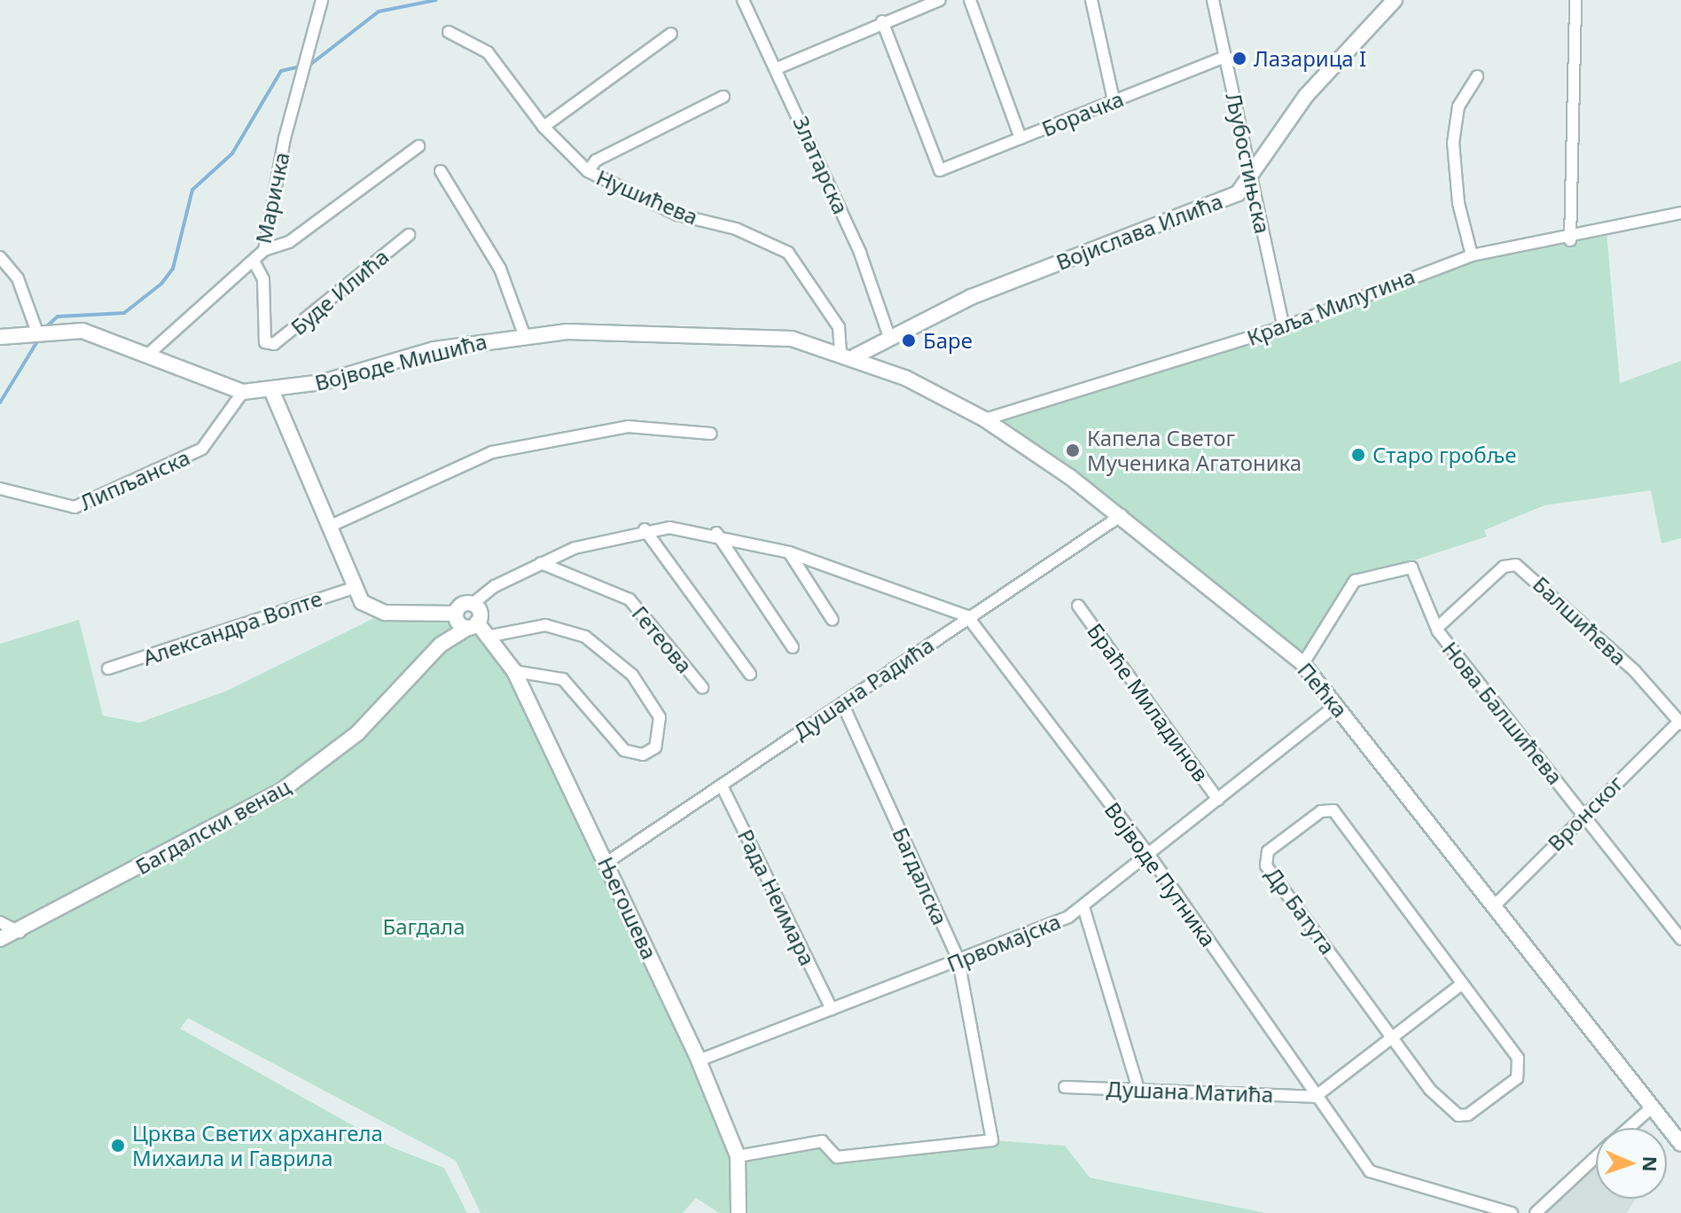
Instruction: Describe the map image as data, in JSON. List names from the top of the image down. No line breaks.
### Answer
{"streets":{"street":["Борачка","Љубостињска","Златарска","Нушићева","Маричка","Војислава Илића","Буде Илића","Краља Милутина","Војводе Мишића","Липљанска","Балшићева","Александра Волте","Гетеова","Душана Радића","Пећка","Браће Миладинов","Нова Балшићева","Вронског","Багдалски венац","Војводе Путника","Багдалска","Рада Неимара","Његошева","Др Батута","Првомајска","Душана Матића"]},"crossings":[["Борачка","Љубостињска"],["Љубостињска","Војислава Илића"],["Љубостињска","Краља Милутина"],["Златарска","Војислава Илића"],["Нушићева","Војислава Илића"],["Нушићева","Војводе Мишића"],["Нушићева","Пећка"],["Маричка","Буде Илића"],["Маричка","Војводе Мишића"],["Војислава Илића","Војводе Мишића"],["Војислава Илића","Пећка"],["Краља Милутина","Пећка"],["Војводе Мишића","Липљанска"],["Војводе Мишића","Пећка"],["Балшићева","Нова Балшићева"],["Балшићева","Вронског"],["Душана Радића","Пећка"],["Душана Радића","Војводе Путника"],["Душана Радића","Багдалска"],["Душана Радића","Рада Неимара"],["Душана Радића","Његошева"],["Пећка","Нова Балшићева"],["Пећка","Вронског"],["Пећка","Првомајска"],["Браће Миладинов","Првомајска"],["Нова Балшићева","Вронског"],["Багдалски венац","Његошева"],["Војводе Путника","Првомајска"],["Војводе Путника","Душана Матића"],["Багдалска","Његошева"],["Багдалска","Првомајска"],["Рада Неимара","Првомајска"],["Његошева","Првомајска"]],"parks":["Багдала"],"places":["Лазарица I","Баре","Капела Светог Мученика Агатоника","Старо гробље","Црква Светих архангела Михаила и Гаврила"],"north":"right"}
